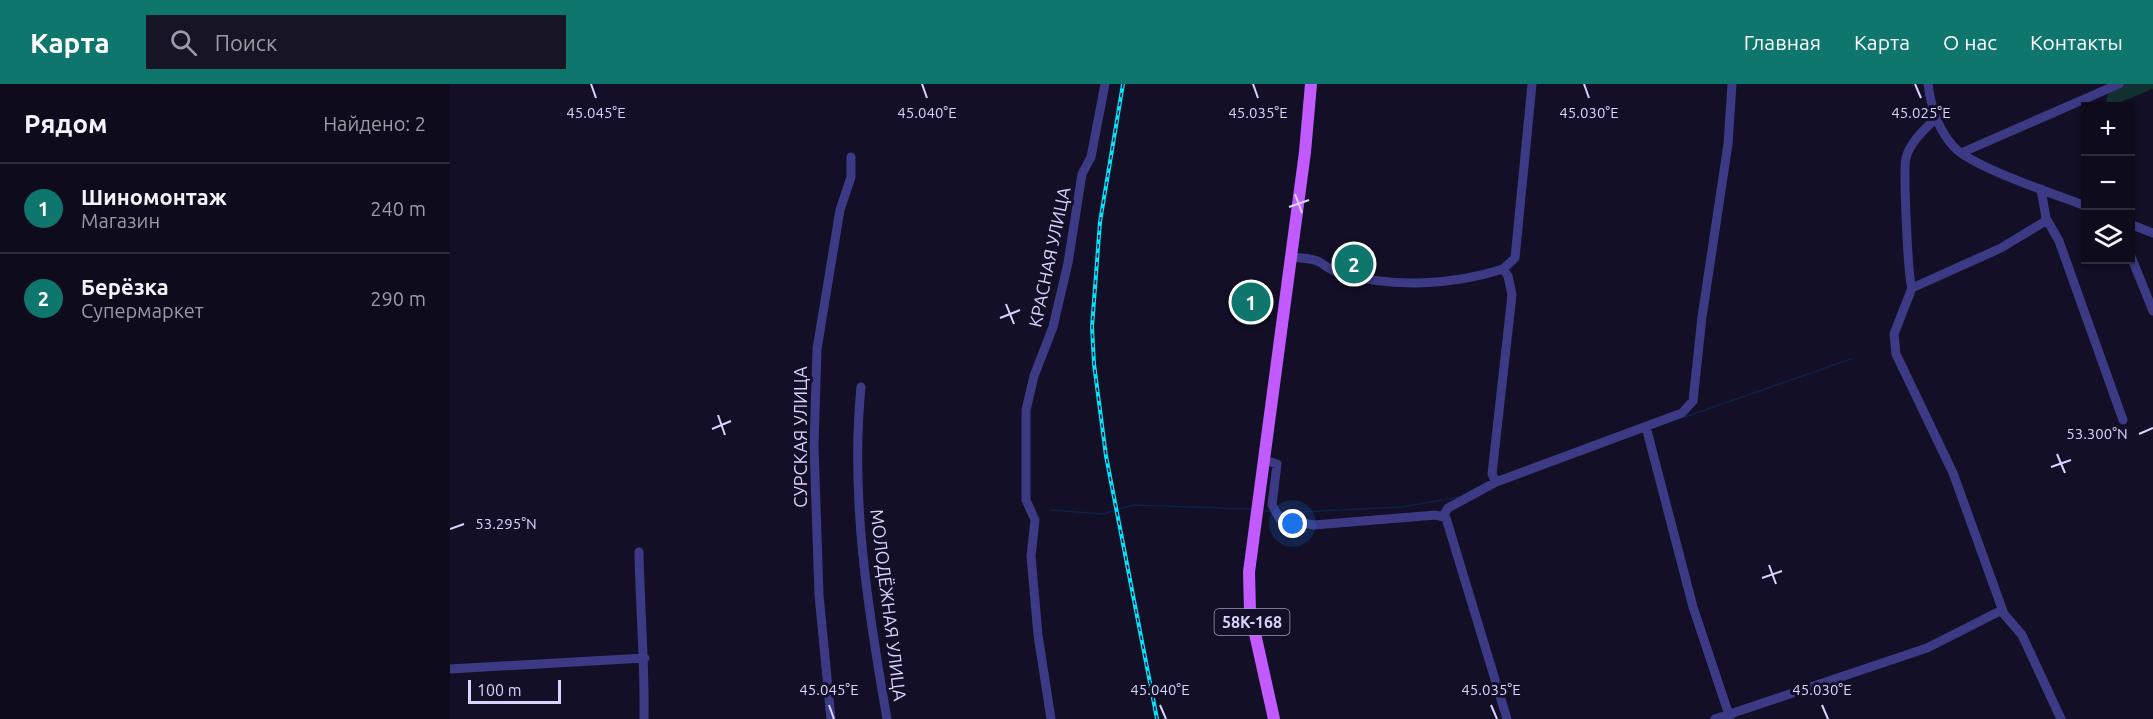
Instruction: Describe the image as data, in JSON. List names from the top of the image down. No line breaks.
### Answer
{"streets":{"main road":["58К-168"],"street":["КРАСНАЯ УЛИЦА","СУРСКАЯ УЛИЦА","МОЛОДЁЖНАЯ УЛИЦА"]},"scale_bar":"100 m","page":{"header":"Карта","search":"Поиск","nav":["Главная","Карта","О нас","Контакты"],"heading":["Рядом","Найдено: 2"],"map_buttons":["+","−"],"list":[{"mark":"1","name":"Шиномонтаж","note":"Магазин","value":"240 m"},{"mark":"2","name":"Берёзка","note":"Супермаркет","value":"290 m"}],"pins":["2","1"],"scale":"100 m"},"coordinates":["45.045°E","45.040°E","45.035°E","45.030°E","45.025°E","53.300°N","53.295°N"]}
